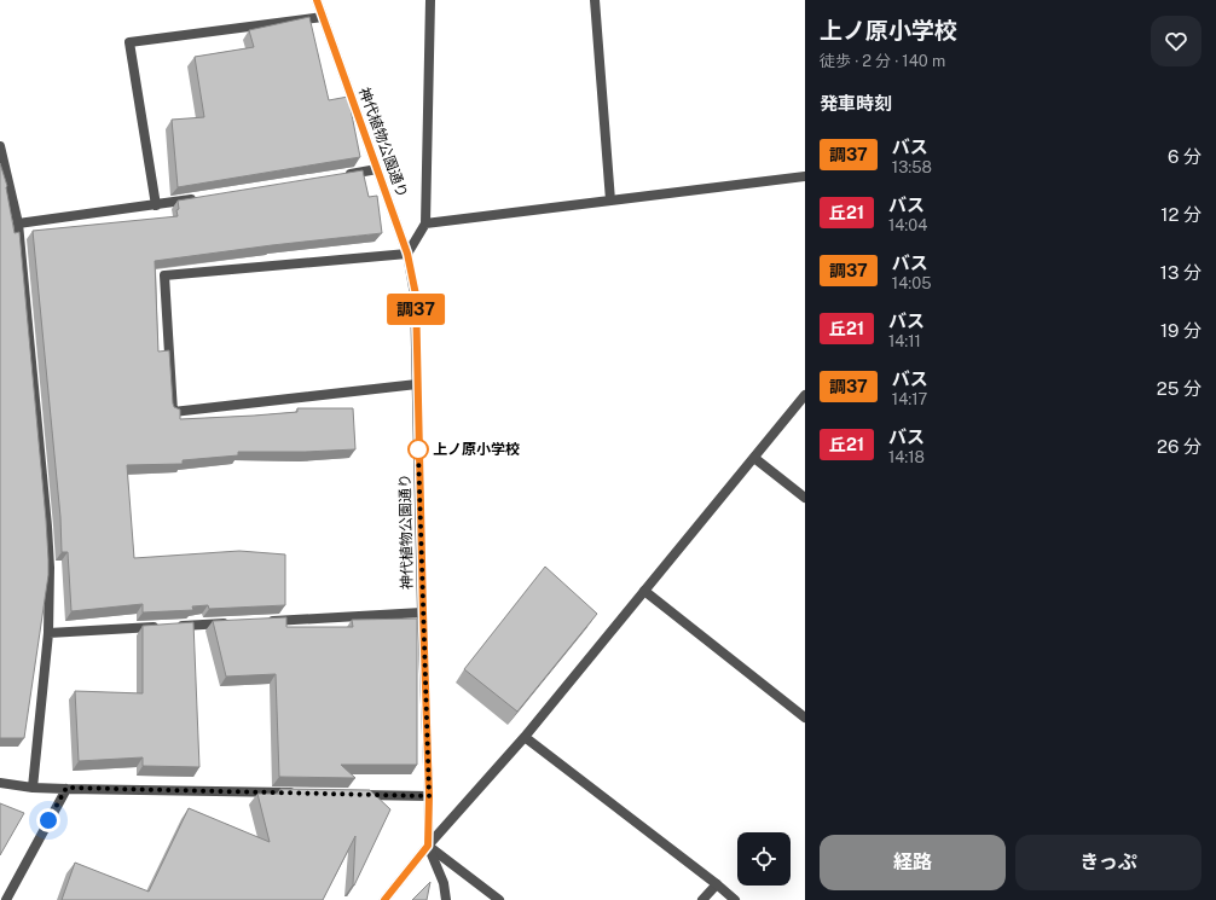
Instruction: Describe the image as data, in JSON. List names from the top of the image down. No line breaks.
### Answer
{"streets":{"street":["神代植物公園通り"]},"places":["上ノ原小学校"],"lines":["bus line 調37"],"page":{"on_map":"調37","heading":[["上ノ原小学校","徒歩 · 2 分 · 140 m"],"発車時刻"],"list":[{"mark":"調37","name":"バス","note":"13:58","value":"6 分"},{"mark":"丘21","name":"バス","note":"14:04","value":"12 分"},{"mark":"調37","name":"バス","note":"14:05","value":"13 分"},{"mark":"丘21","name":"バス","note":"14:11","value":"19 分"},{"mark":"調37","name":"バス","note":"14:17","value":"25 分"},{"mark":"丘21","name":"バス","note":"14:18","value":"26 分"}],"buttons":["経路","きっぷ"]}}
